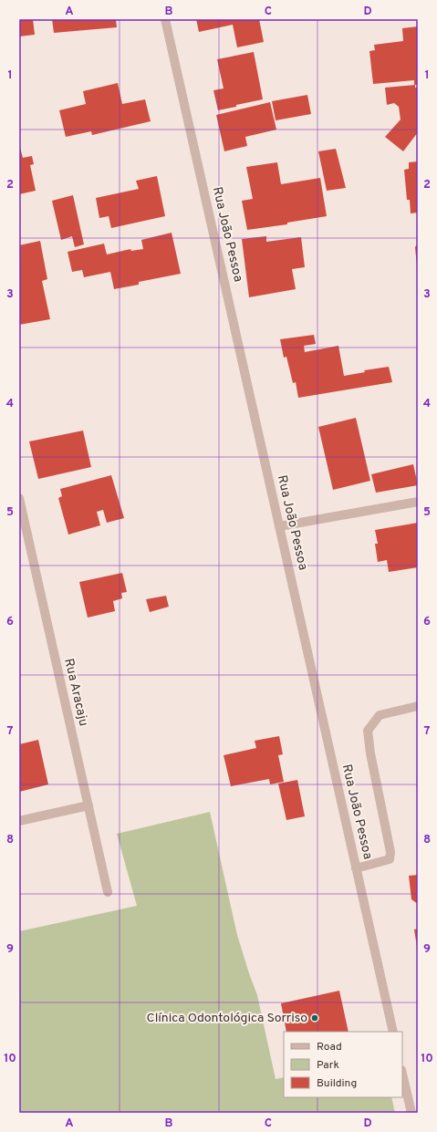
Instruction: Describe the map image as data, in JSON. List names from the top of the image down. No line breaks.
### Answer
{"streets":{"street":["Rua João Pessoa","Rua Aracaju"]},"places":["Clínica Odontológica Sorriso"],"legend":["Road","Park","Building"],"grid":{"columns":["A","B","C","D"],"rows":["1","2","3","4","5","6","7","8","9","10"]}}
